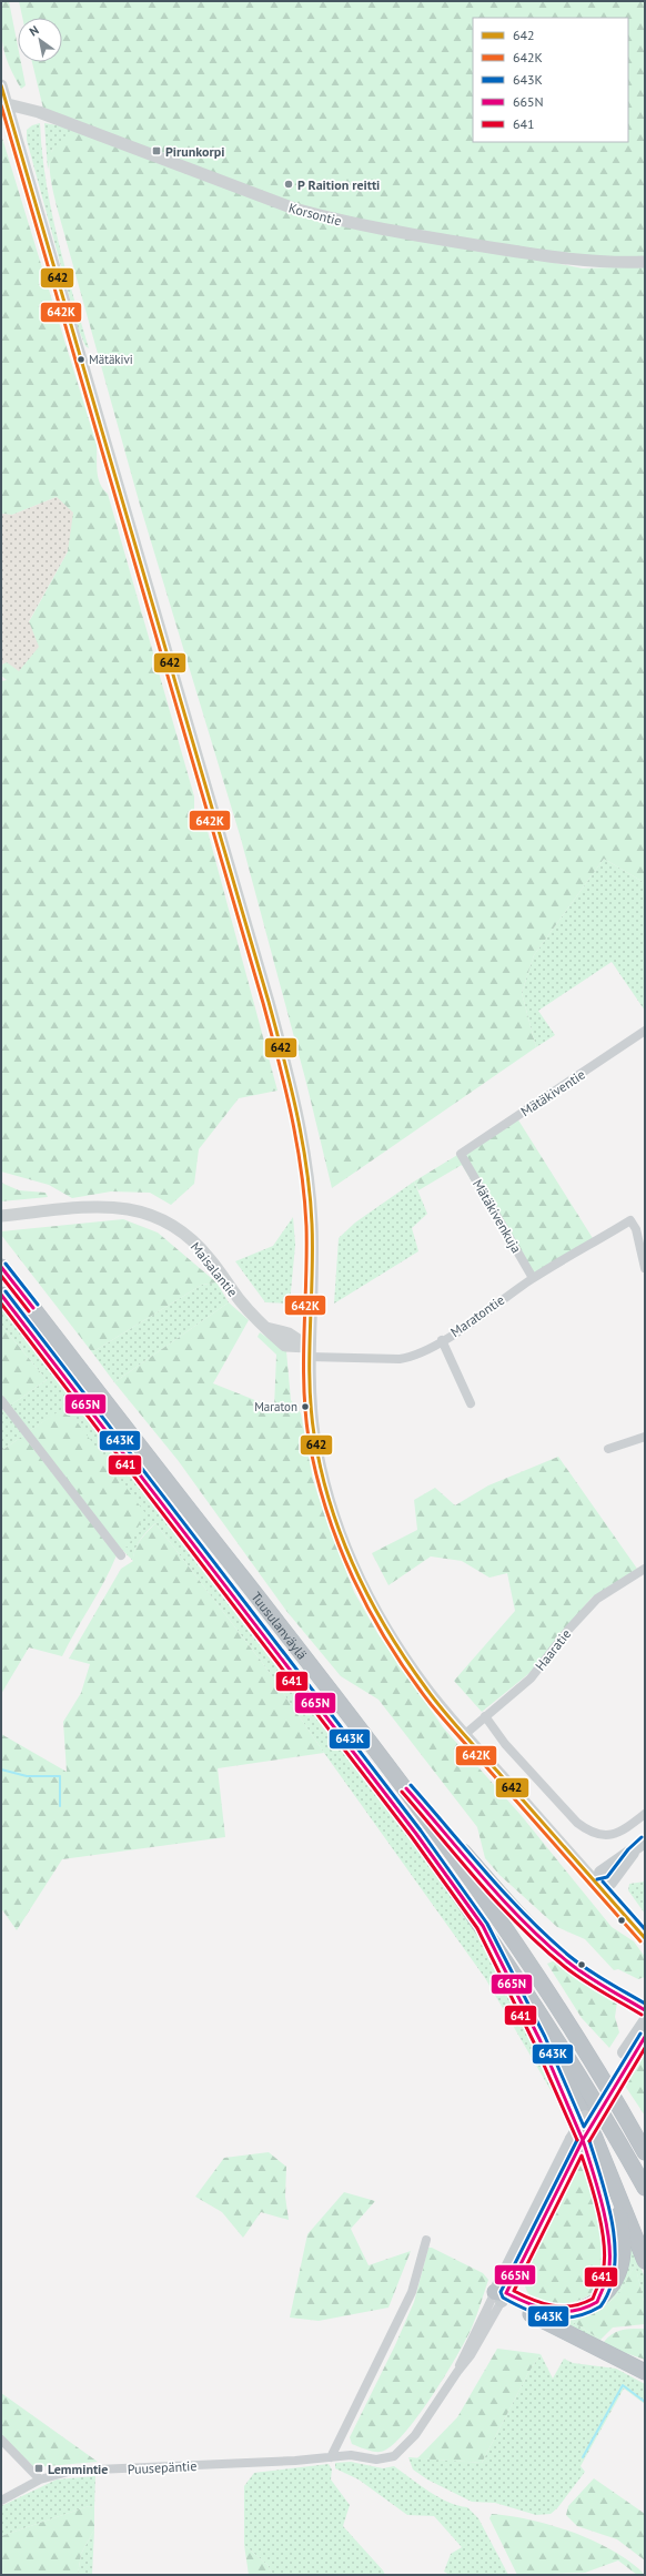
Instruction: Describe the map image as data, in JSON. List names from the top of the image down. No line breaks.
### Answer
{"streets":{"highway":["Tuusulanväylä"],"main road":["Korsontie","Maisalantie"],"street":["Mätäkiventie","Mätäkivenkuja","Maratontie","Haaratie","Puusepäntie"]},"crossings":[["Mätäkiventie","Mätäkivenkuja"],["Mätäkivenkuja","Maratontie"],["Maisalantie","Maratontie"]],"places":{"transit":["Pirunkorpi","Lemmintie"],"other":["P Raition reitti","Mätäkivi","Maraton"]},"lines":["transit line 642","transit line 642K","transit line 643K","transit line 665N","transit line 641"],"legend":["642","642K","643K","665N","641"],"north":"top left"}
